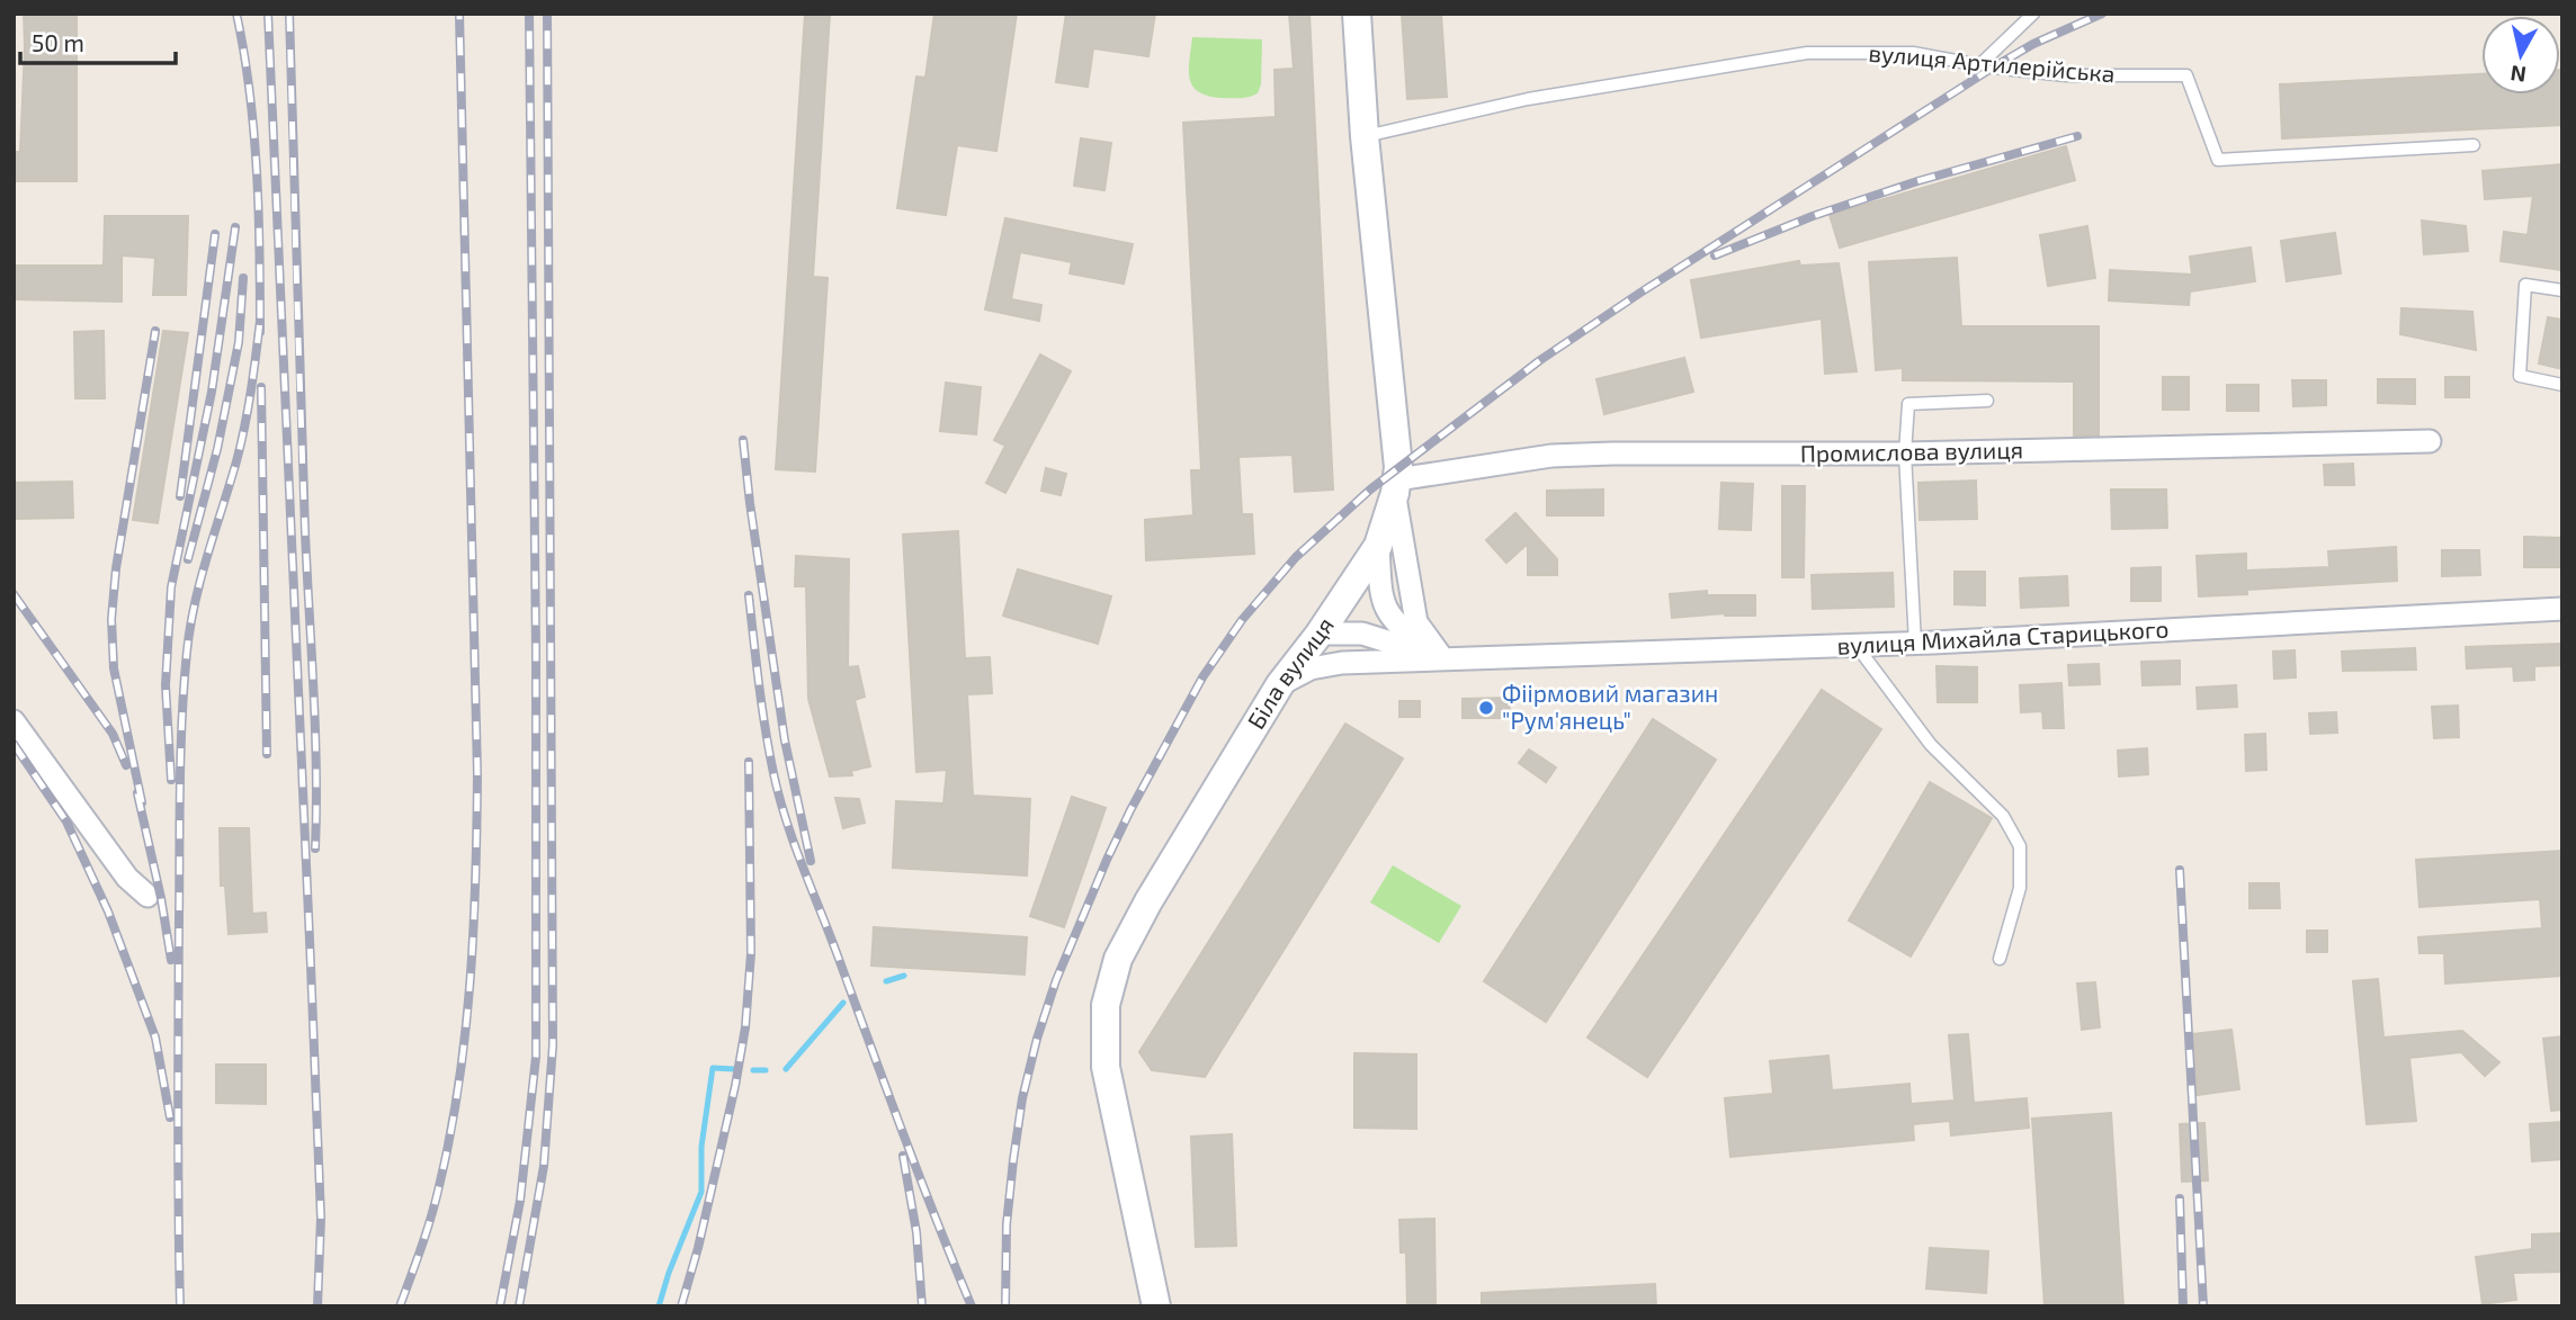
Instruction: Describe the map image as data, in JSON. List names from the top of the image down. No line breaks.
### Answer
{"streets":{"street":["Промислова вулиця","вулиця Михайла Старицького","Біла вулиця"],"lane":["вулиця Артилерійська"]},"crossings":[["вулиця Артилерійська","Біла вулиця"],["Промислова вулиця","Біла вулиця"],["вулиця Михайла Старицького","Біла вулиця"]],"places":["Фіірмовий магазин \"Рум'янець\""],"scale_bar":"50 m","north":"bottom"}
